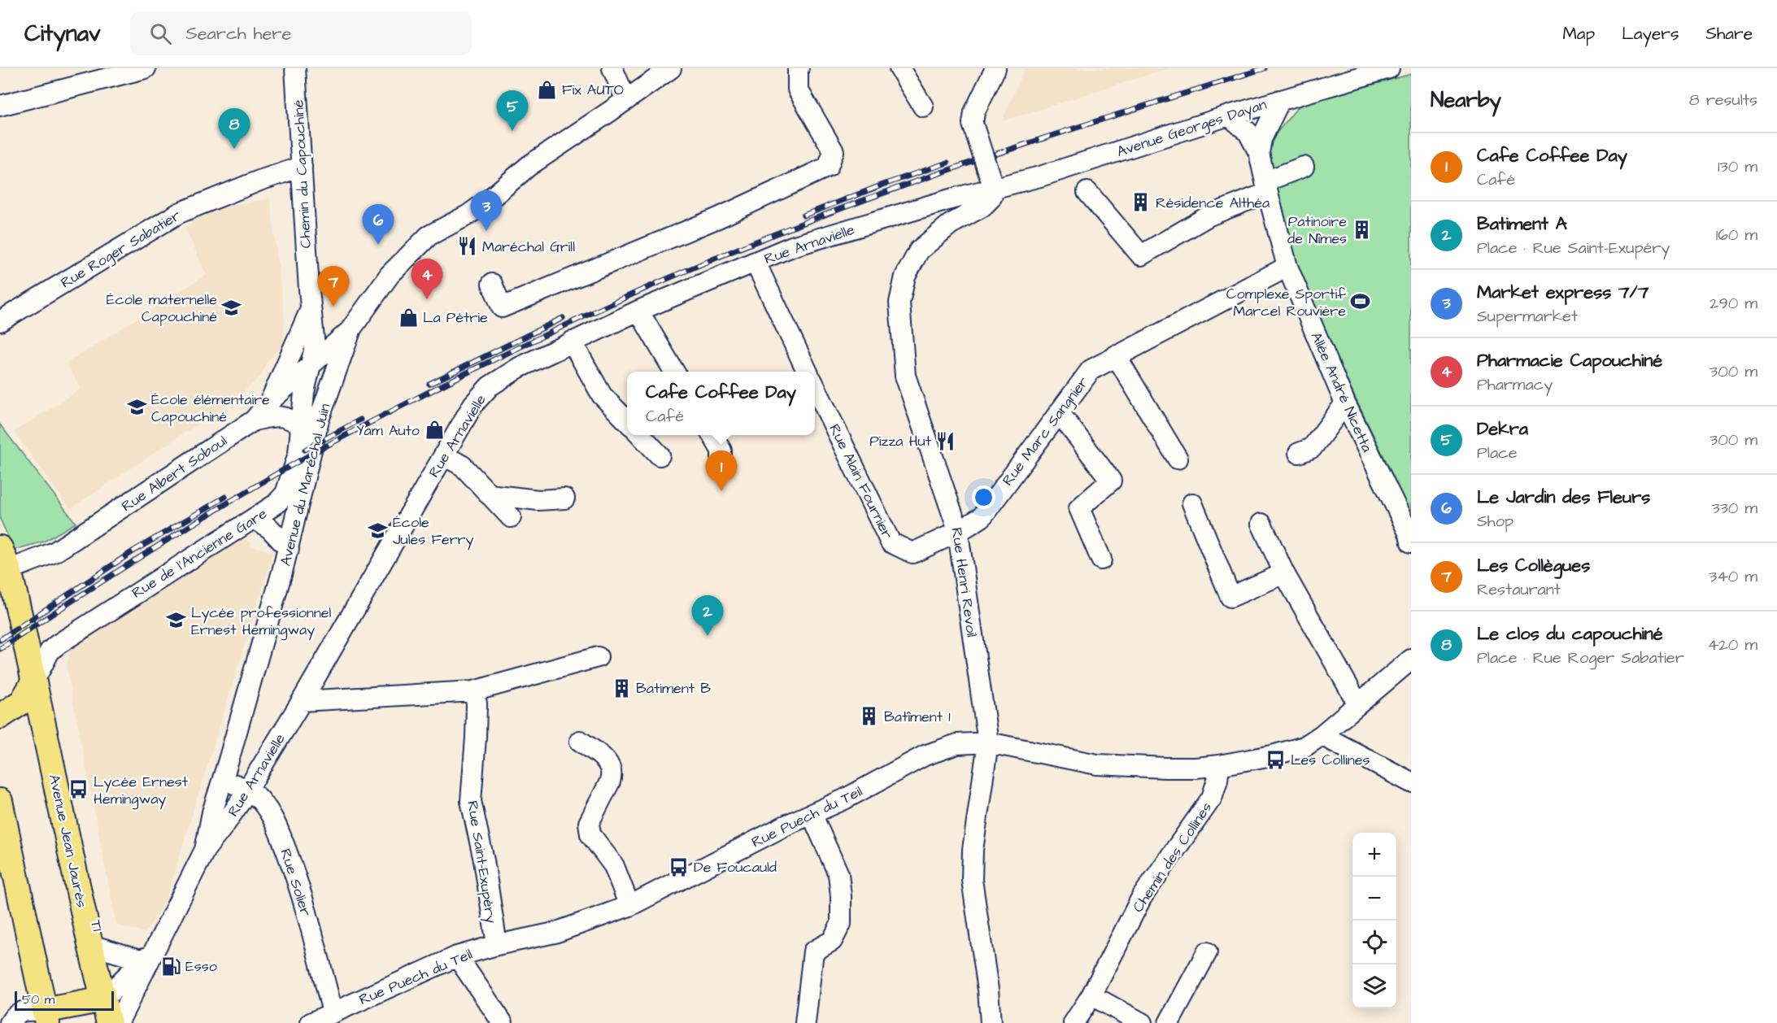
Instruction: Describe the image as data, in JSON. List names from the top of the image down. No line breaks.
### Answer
{"streets":{"main road":["Avenue Jean Jaurès"],"street":["Avenue Georges Dayan","Chemin du Capouchiné","Rue Arnavielle","Rue Roger Sabatier","Allée André Nicetta","Rue Marc Sangnier","Rue Albert Soboul","Rue Alain Fournier","Avenue du Maréchal Juin","Rue de l'Ancienne Gare","Rue Henri Revoil","Rue Puech du Teil","Chemin des Collines","Rue Saint-Exupéry","Rue Solier"]},"crossings":[["Avenue Georges Dayan","Rue Arnavielle"],["Avenue Georges Dayan","Allée André Nicetta"],["Avenue Georges Dayan","Rue Henri Revoil"],["Chemin du Capouchiné","Rue Roger Sabatier"],["Chemin du Capouchiné","Rue Albert Soboul"],["Chemin du Capouchiné","Rue de l'Ancienne Gare"],["Rue Arnavielle","Avenue du Maréchal Juin"],["Rue Arnavielle","Rue Henri Revoil"],["Rue Arnavielle","Rue Solier"],["Allée André Nicetta","Rue Marc Sangnier"],["Rue Marc Sangnier","Rue Alain Fournier"],["Rue Marc Sangnier","Rue Henri Revoil"],["Rue Albert Soboul","Avenue du Maréchal Juin"],["Rue Albert Soboul","Avenue Jean Jaurès"],["Rue Alain Fournier","Rue Henri Revoil"],["Avenue du Maréchal Juin","Rue de l'Ancienne Gare"],["Avenue du Maréchal Juin","Avenue Jean Jaurès"],["Avenue du Maréchal Juin","Rue Solier"],["Rue de l'Ancienne Gare","Avenue Jean Jaurès"],["Rue Henri Revoil","Rue Puech du Teil"],["Rue Puech du Teil","Chemin des Collines"],["Rue Puech du Teil","Rue Saint-Exupéry"],["Rue Puech du Teil","Rue Solier"]],"places":{"shop":["Fix AUTO","La Pétrie","Yam Auto"],"building":["Résidence Althéa","Patinoire de Nîmes","Batiment B","Batîment 1"],"restaurant":["Maréchal Grill","Pizza Hut"],"sports":["Complexe Sportif Marcel Rouvière"],"school or university":["École maternelle Capouchiné","École élémentaire Capouchiné","École Jules Ferry","Lycée professionnel Ernest Hemingway"],"bus stop":["Les Collines","Lycée Ernest Hemingway","De Foucauld"],"fuel station":["Esso"]},"scale_bar":"50 m","page":{"header":"Citynav","search":"Search here","nav":["Map","Layers","Share"],"heading":["Nearby","8 results"],"pins":["5","8","3","6","4","7","1","2"],"list":[{"mark":"1","name":"Cafe Coffee Day","note":"Café","value":"130 m"},{"mark":"2","name":"Batiment A","note":"Place · Rue Saint-Exupéry","value":"160 m"},{"mark":"3","name":"Market express 7/7","note":"Supermarket","value":"290 m"},{"mark":"4","name":"Pharmacie Capouchiné","note":"Pharmacy","value":"300 m"},{"mark":"5","name":"Dekra","note":"Place","value":"300 m"},{"mark":"6","name":"Le Jardin des Fleurs","note":"Shop","value":"330 m"},{"mark":"7","name":"Les Collègues","note":"Restaurant","value":"340 m"},{"mark":"8","name":"Le clos du capouchiné","note":"Place · Rue Roger Sabatier","value":"420 m"}],"popup":["Cafe Coffee Day","Café"],"map_buttons":["+","−"],"scale":"50 m"}}
